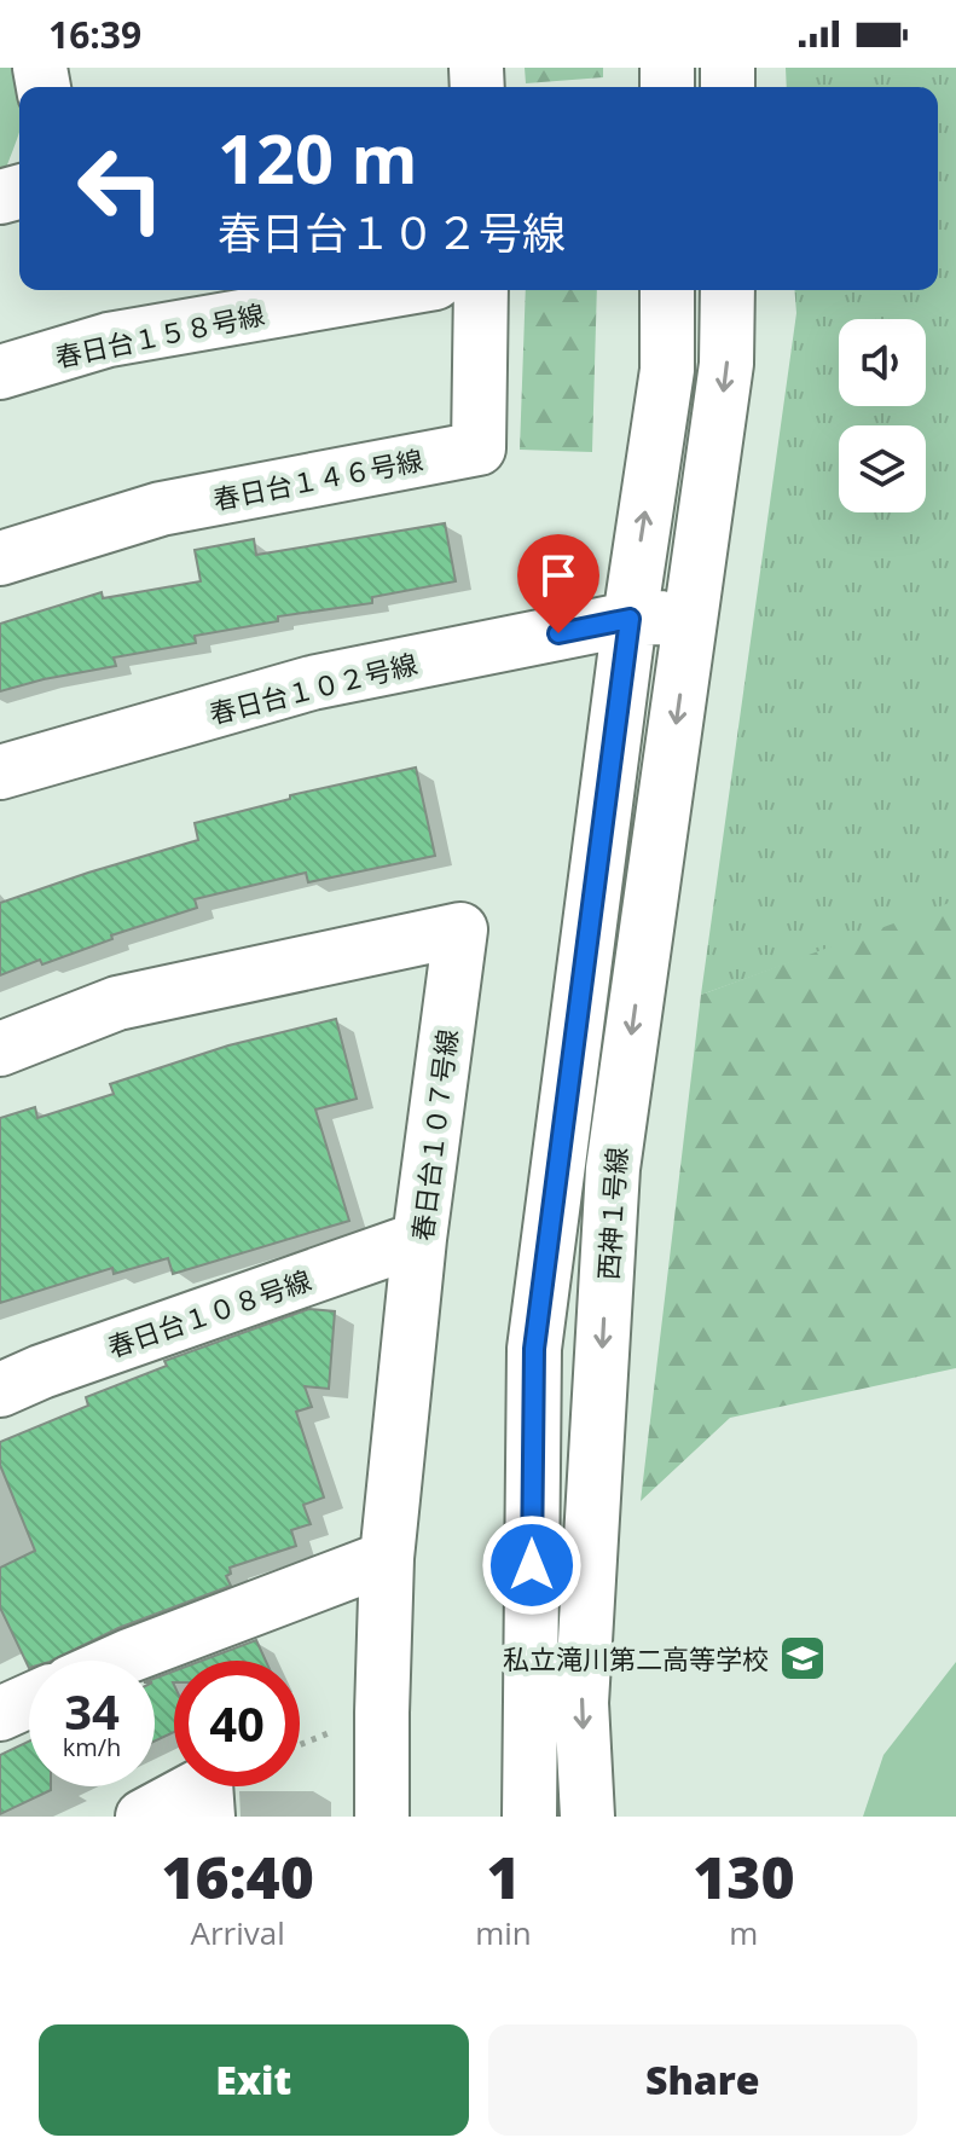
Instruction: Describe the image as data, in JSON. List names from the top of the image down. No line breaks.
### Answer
{"streets":{"street":["春日台１５８号線","春日台１４６号線","春日台１０２号線","春日台１０７号線","西神１号線","春日台１０８号線"]},"crossings":[["春日台１０２号線","西神１号線"],["春日台１０７号線","春日台１０８号線"]],"places":{"school or university":["私立滝川第二高等学校"]},"page":{"status":"16:39","turn":["120 m","春日台１０２号線"],"speed":"34 km/h","limit":"40","eta":["16:40","Arrival","1","min","130","m"],"buttons":["Exit","Share"]}}
